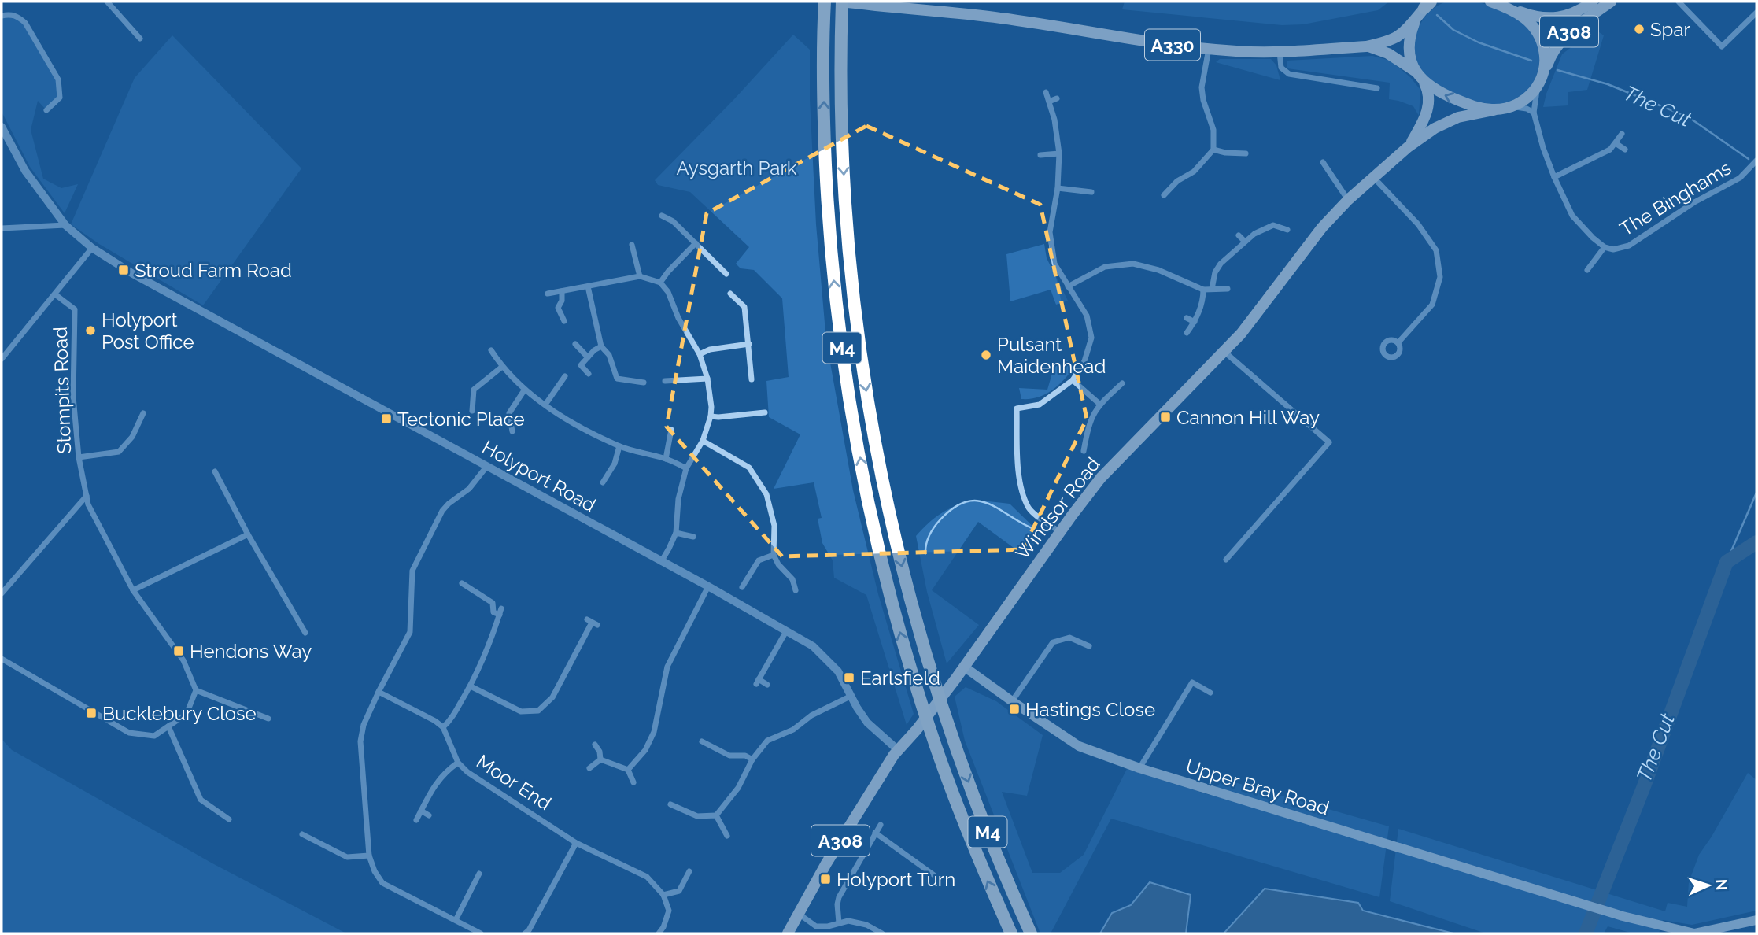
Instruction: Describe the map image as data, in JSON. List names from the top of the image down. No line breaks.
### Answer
{"streets":{"highway":["M4"],"main road":["A308","A330","Windsor Road","Upper Bray Road"],"street":["The Binghams","Stompits Road","Holyport Road","Moor End"]},"crossings":[["A308","The Binghams"],["A330","M4"],["Holyport Road","Windsor Road"],["Windsor Road","Upper Bray Road"]],"water":["The Cut"],"parks":["Aysgarth Park"],"places":{"other":["Spar","Holyport Post Office","Pulsant Maidenhead"],"transit":["Stroud Farm Road","Cannon Hill Way","Tectonic Place","Hendons Way","Earlsfield","Hastings Close","Bucklebury Close","Holyport Turn"]},"north":"right"}
